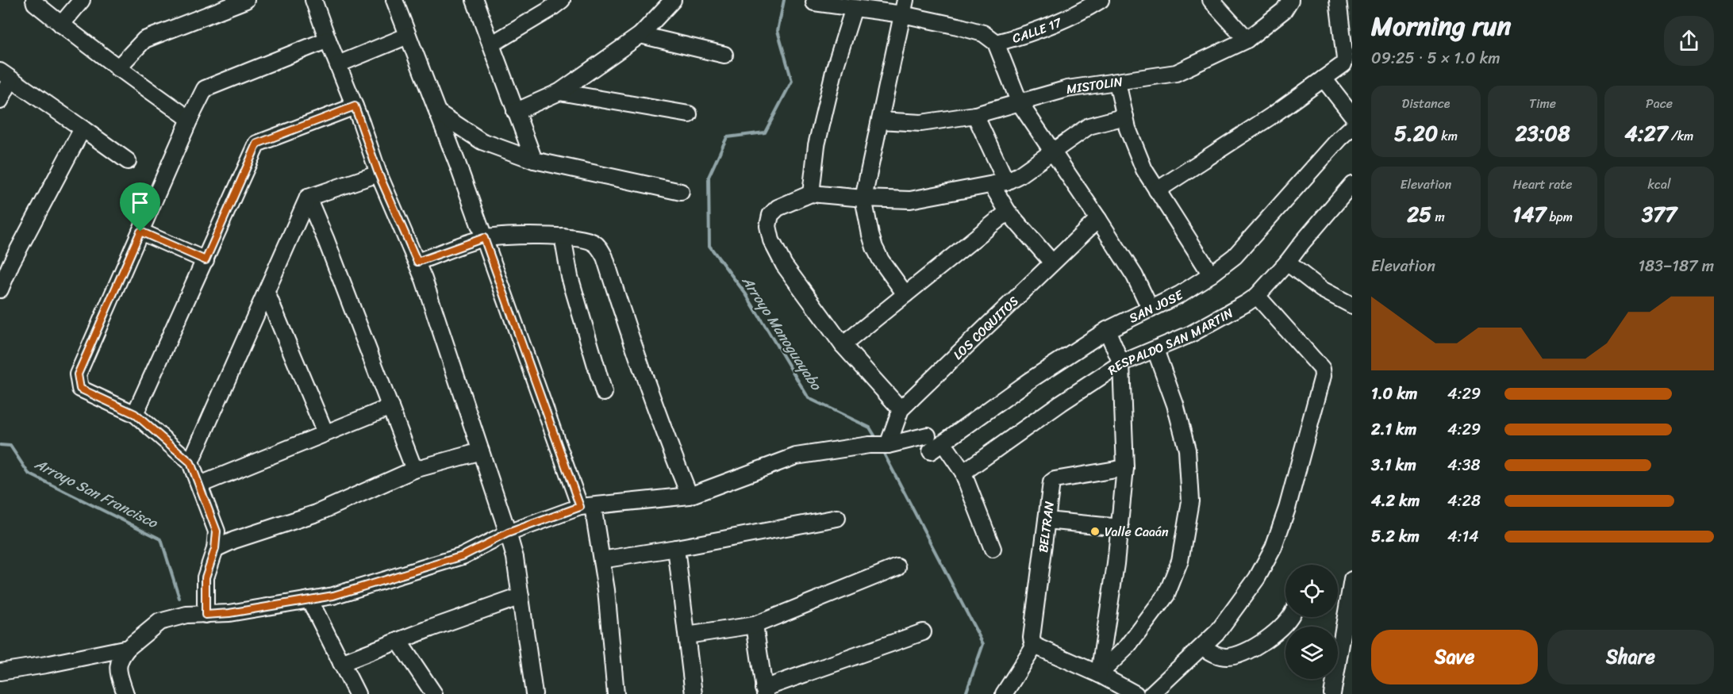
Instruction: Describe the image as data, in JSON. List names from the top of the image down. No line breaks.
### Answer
{"streets":{"street":["CALLE 17","MISTOLIN","SAN JOSE","LOS COQUITOS","RESPALDO SAN MARTIN","BELTRAN"]},"water":["Arroyo Manoguayabo","Arroyo San Francisco"],"places":["Valle Caaán"],"page":{"heading":["Morning run","09:25 · 5 × 1.0 km"],"stats":[["Distance","5.20 km"],["Time","23:08"],["Pace","4:27 /km"],["Elevation","25 m"],["Heart rate","147 bpm"],["kcal","377"]],"chart":["Elevation","183–187 m"],"list":[{"name":"1.0 km","note":"4:29"},{"name":"2.1 km","note":"4:29"},{"name":"3.1 km","note":"4:38"},{"name":"4.2 km","note":"4:28"},{"name":"5.2 km","note":"4:14"}],"buttons":["Save","Share"]}}
